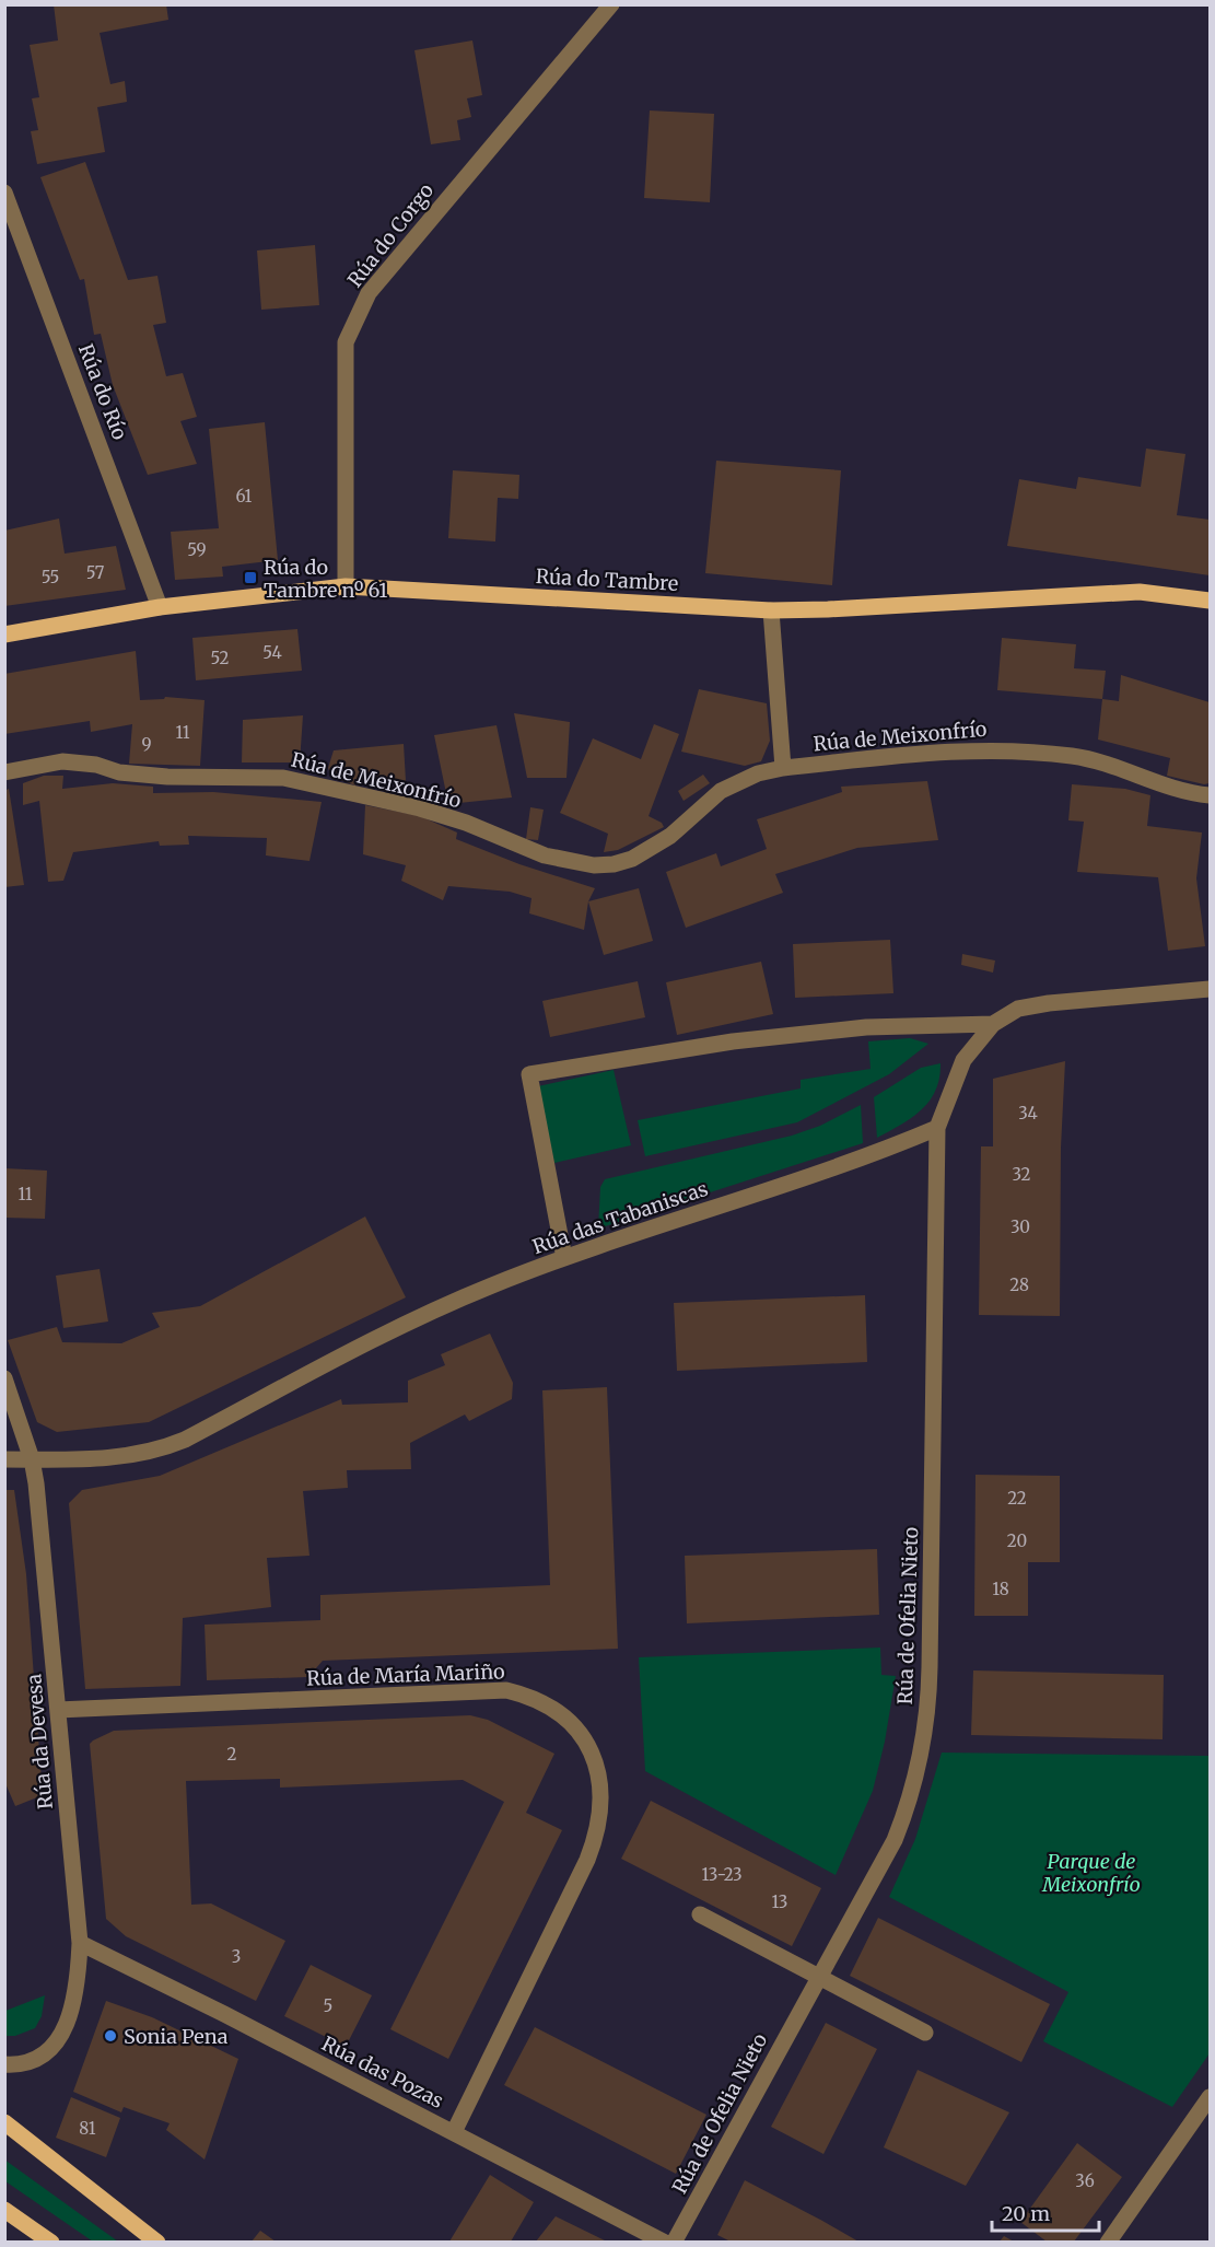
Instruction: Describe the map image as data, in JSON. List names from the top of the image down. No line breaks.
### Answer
{"streets":{"main road":["Rúa do Tambre"],"street":["Rúa do Corgo","Rúa do Río","Rúa de Meixonfrío","Rúa das Tabaniscas","Rúa de Ofelia Nieto","Rúa de María Mariño","Rúa da Devesa","Rúa das Pozas"]},"crossings":[["Rúa do Corgo","Rúa do Tambre"],["Rúa do Río","Rúa do Tambre"],["Rúa das Tabaniscas","Rúa de Ofelia Nieto"],["Rúa das Tabaniscas","Rúa da Devesa"],["Rúa de María Mariño","Rúa da Devesa"],["Rúa de María Mariño","Rúa das Pozas"],["Rúa da Devesa","Rúa das Pozas"]],"parks":["Parque de Meixonfrío"],"places":{"transit":["Rúa do Tambre nº 61"],"other":["Sonia Pena"]},"house_numbers":["61","59","57","55","54","52","11","9","34","32","11","30","28","22","20","18","2","13-23","13","3","5","81","36"],"scale_bar":"20 m"}
